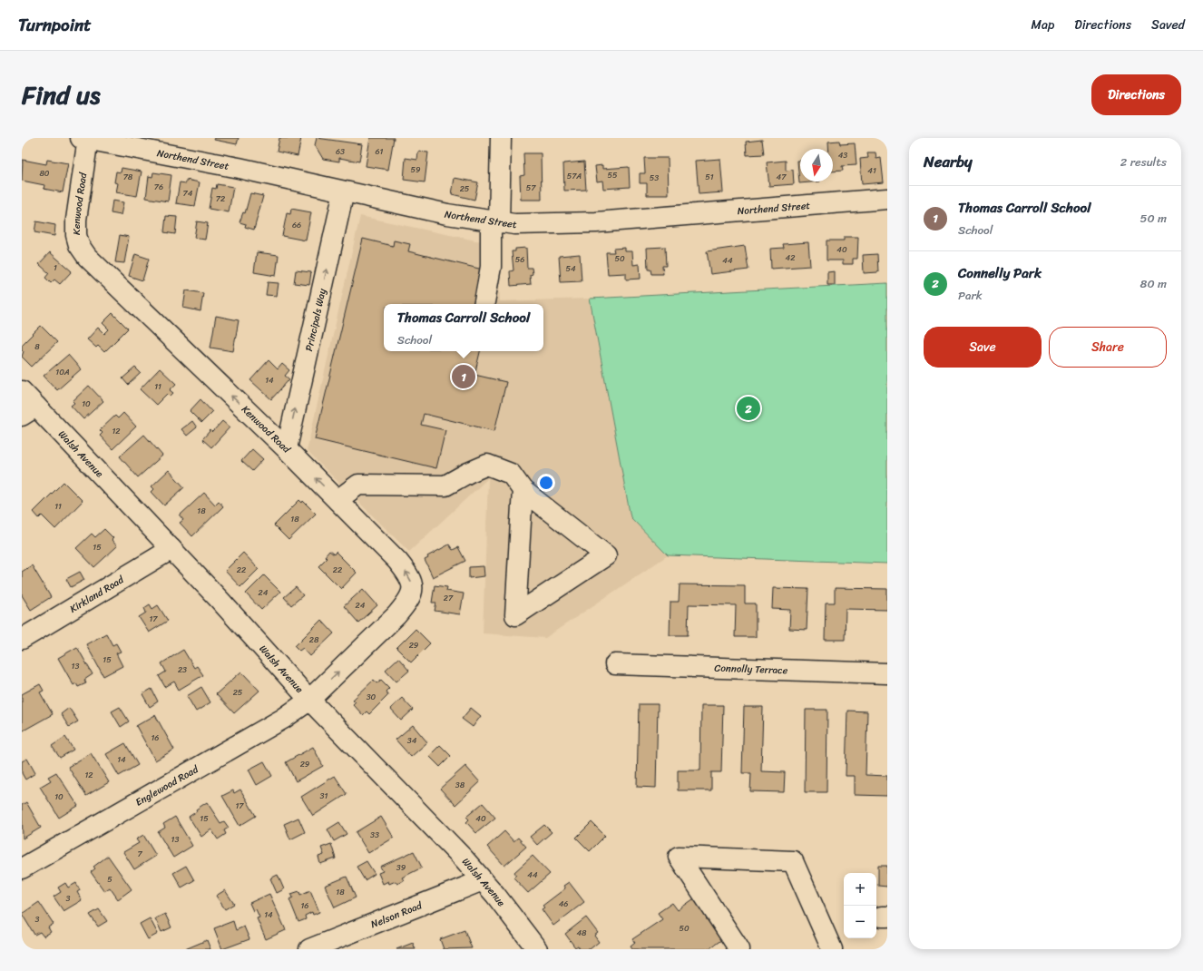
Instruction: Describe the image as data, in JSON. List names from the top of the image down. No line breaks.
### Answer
{"streets":{"street":["Northend Street","Kenwood Road","Principals Way","Walsh Avenue","Kirkland Road","Connolly Terrace","Englewood Road","Nelson Road"]},"crossings":[["Northend Street","Kenwood Road"],["Northend Street","Principals Way"],["Kenwood Road","Principals Way"],["Kenwood Road","Walsh Avenue"],["Kenwood Road","Englewood Road"],["Walsh Avenue","Kirkland Road"],["Walsh Avenue","Englewood Road"],["Walsh Avenue","Nelson Road"]],"one_way":["Kenwood Road"],"house_numbers":["63","61","43","59","41","80","55","57A","78","51","47","53","76","57","25","74","72","66","40","42","50","56","44","1","54","8","10A","14","11","10","12","11","18","18","15","22","22","24","27","24","17","28","29","15","13","23","25","30","16","34","14","29","12","38","31","10","17","15","40","33","13","7","39","44","5","18","3","46","16","14","3","50","48"],"north":"bottom","page":{"header":"Turnpoint","nav":["Map","Directions","Saved"],"title":"Find us","buttons":["Directions",["Save","Share"]],"heading":["Nearby","2 results"],"list":[{"mark":"1","name":"Thomas Carroll School","note":"School","value":"50 m"},{"mark":"2","name":"Connelly Park","note":"Park","value":"80 m"}],"popup":["Thomas Carroll School","School"],"pins":["1","2"],"map_buttons":["+","−"]}}
